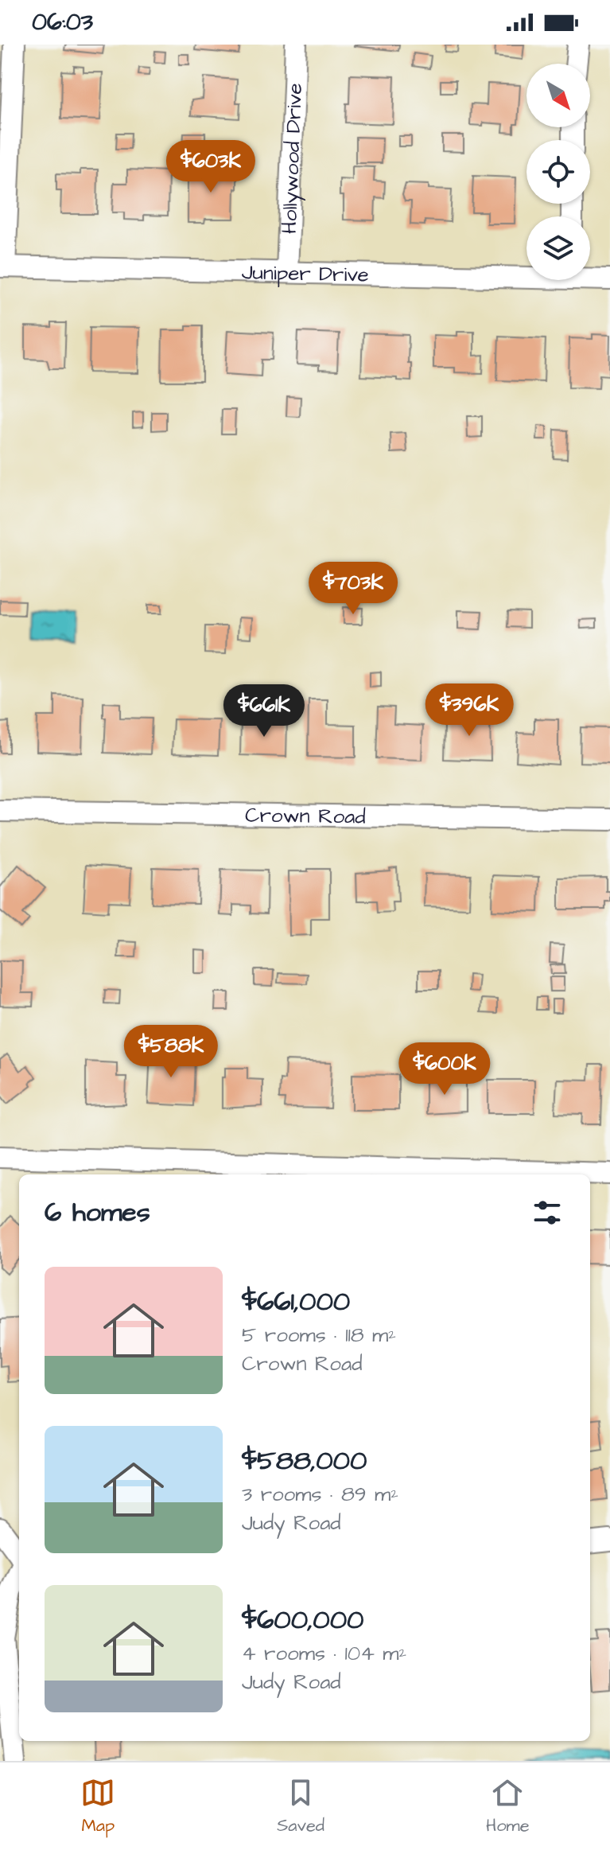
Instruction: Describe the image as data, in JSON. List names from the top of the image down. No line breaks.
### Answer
{"streets":{"street":["Hollywood Drive","Juniper Drive","Crown Road"]},"crossings":[["Hollywood Drive","Juniper Drive"]],"north":"bottom right","page":{"status":"06:03","price":["$603K","$703K","$396K","$661K","$588K","$600K"],"heading":"6 homes","list":[{"name":"$661,000","note":"5 rooms · 118 m² · Crown Road"},{"name":"$588,000","note":"3 rooms · 89 m² · Judy Road"},{"name":"$600,000","note":"4 rooms · 104 m² · Judy Road"}],"tabs":["Map","Saved","Home"]}}
